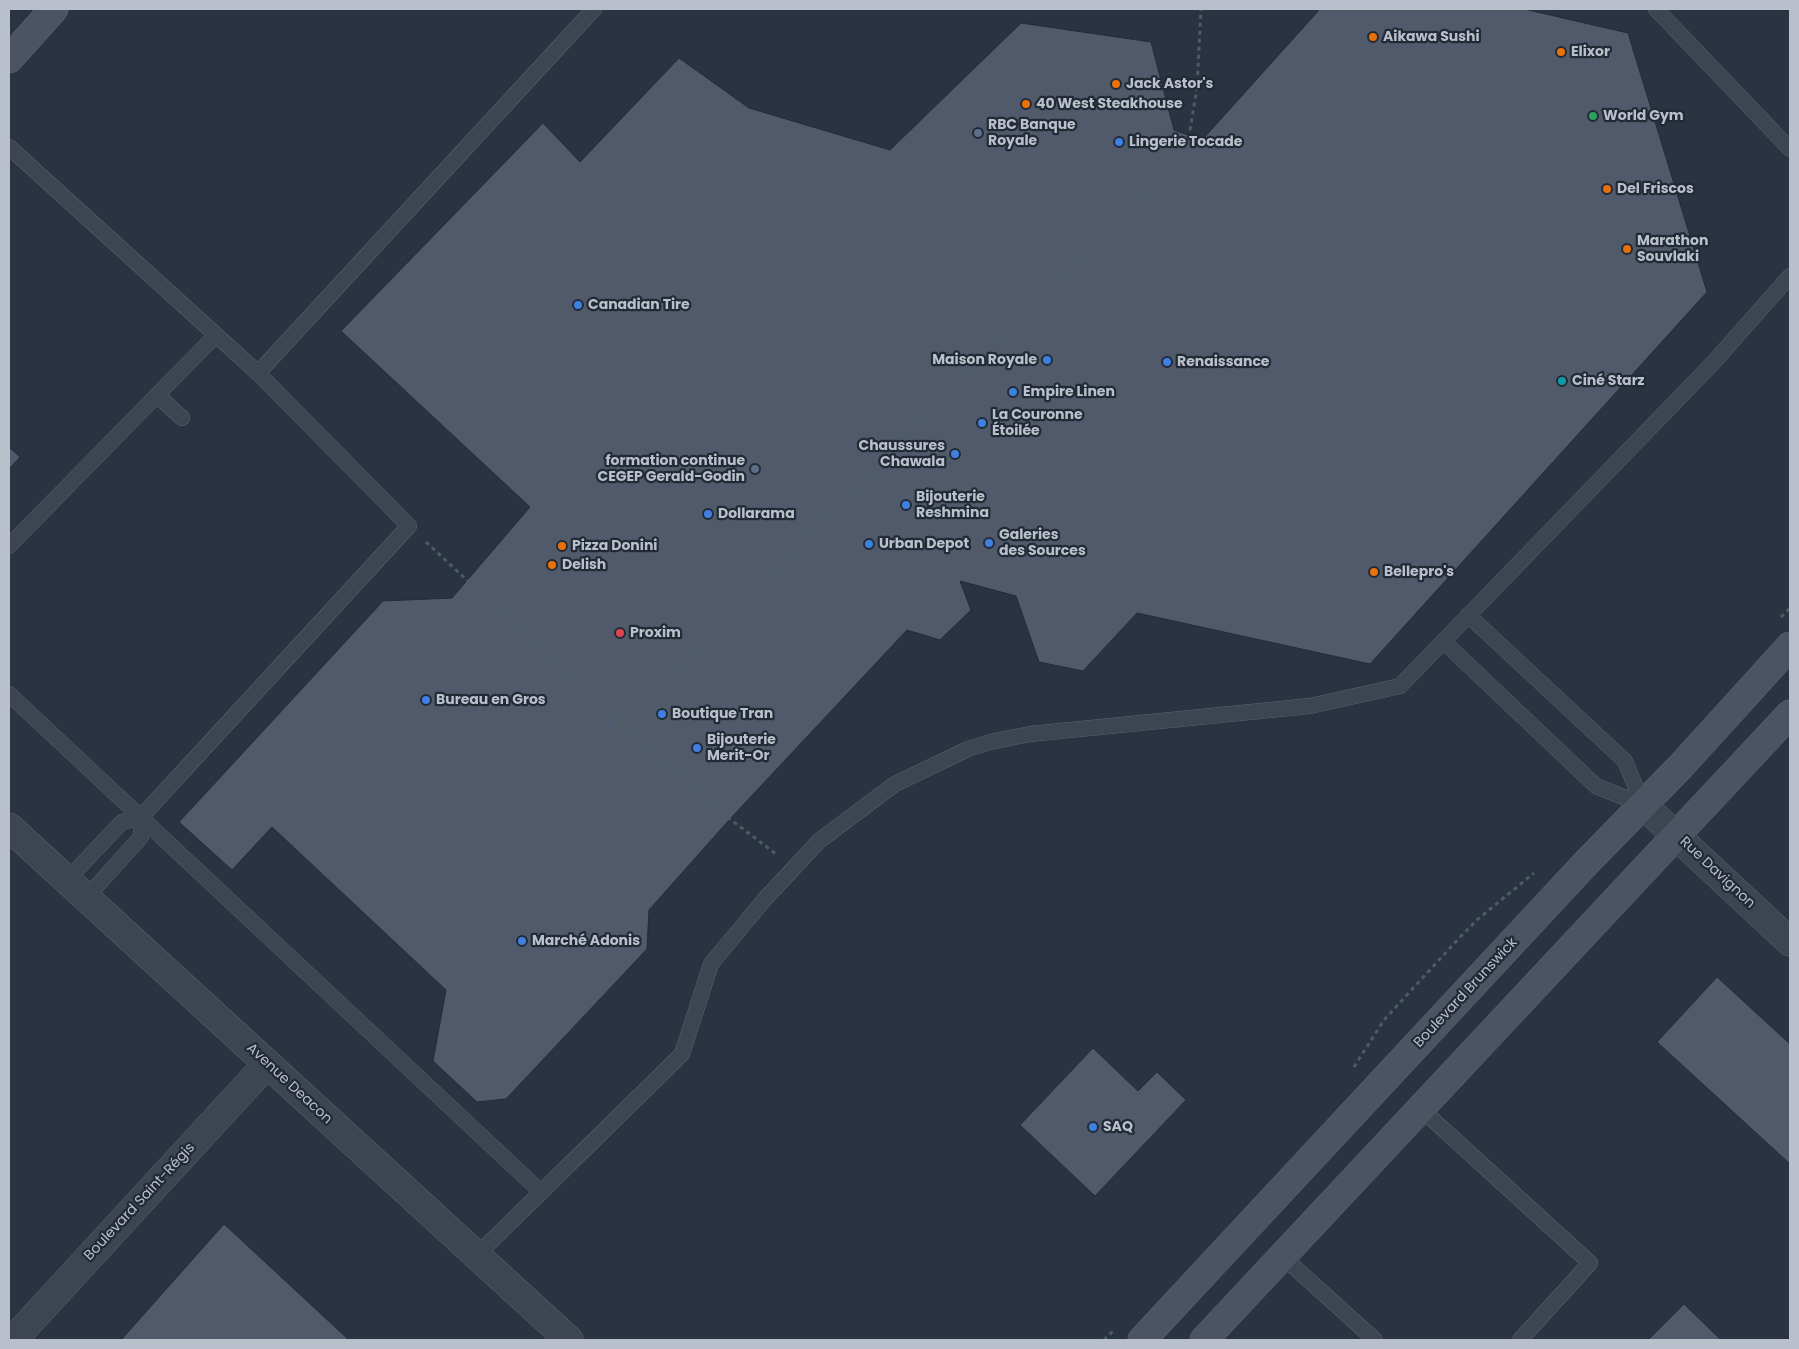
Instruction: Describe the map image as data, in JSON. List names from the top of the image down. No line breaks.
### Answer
{"streets":{"street":["Rue Davignon","Boulevard Brunswick","Avenue Deacon","Boulevard Saint-Régis"]},"crossings":[["Rue Davignon","Boulevard Brunswick"],["Avenue Deacon","Boulevard Saint-Régis"]],"places":["Aikawa Sushi","Elixor","Jack Astor's","40 West Steakhouse","World Gym","RBC Banque Royale","Lingerie Tocade","Del Friscos","Marathon Souvlaki","Canadian Tire","Maison Royale","Renaissance","Ciné Starz","Empire Linen","La Couronne Étoilée","Chaussures Chawala","formation continue CEGEP Gerald-Godin","Bijouterie Reshmina","Dollarama","Galeries des Sources","Urban Depot","Pizza Donini","Delish","Bellepro's","Proxim","Bureau en Gros","Boutique Tran","Bijouterie Merit-Or","Marché Adonis","SAQ"]}
